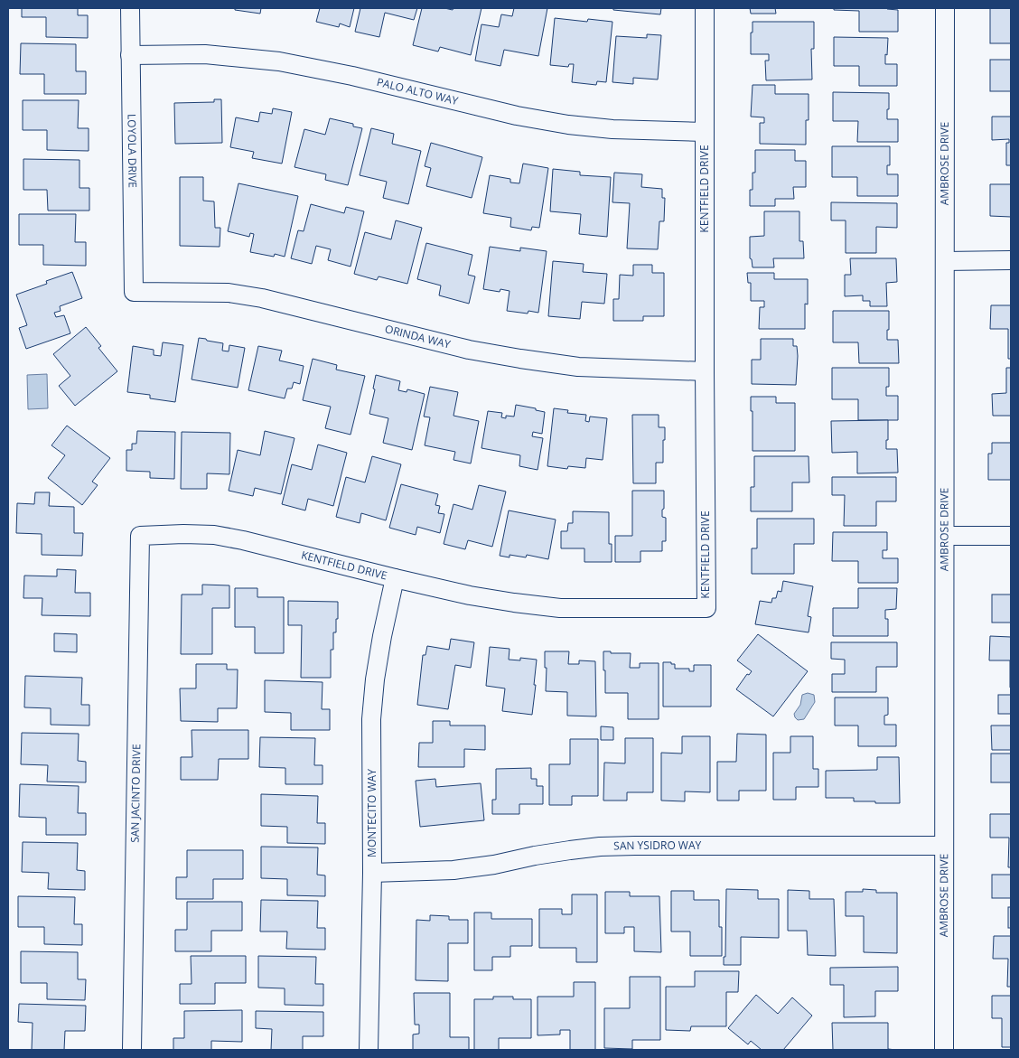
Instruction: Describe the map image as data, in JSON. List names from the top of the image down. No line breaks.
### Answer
{"streets":{"street":["PALO ALTO WAY","LOYOLA DRIVE","AMBROSE DRIVE","KENTFIELD DRIVE","ORINDA WAY","SAN JACINTO DRIVE","MONTECITO WAY","SAN YSIDRO WAY"]},"crossings":[["PALO ALTO WAY","LOYOLA DRIVE"],["PALO ALTO WAY","KENTFIELD DRIVE"],["LOYOLA DRIVE","ORINDA WAY"],["AMBROSE DRIVE","SAN YSIDRO WAY"],["KENTFIELD DRIVE","ORINDA WAY"],["KENTFIELD DRIVE","SAN JACINTO DRIVE"],["KENTFIELD DRIVE","MONTECITO WAY"],["MONTECITO WAY","SAN YSIDRO WAY"]]}
